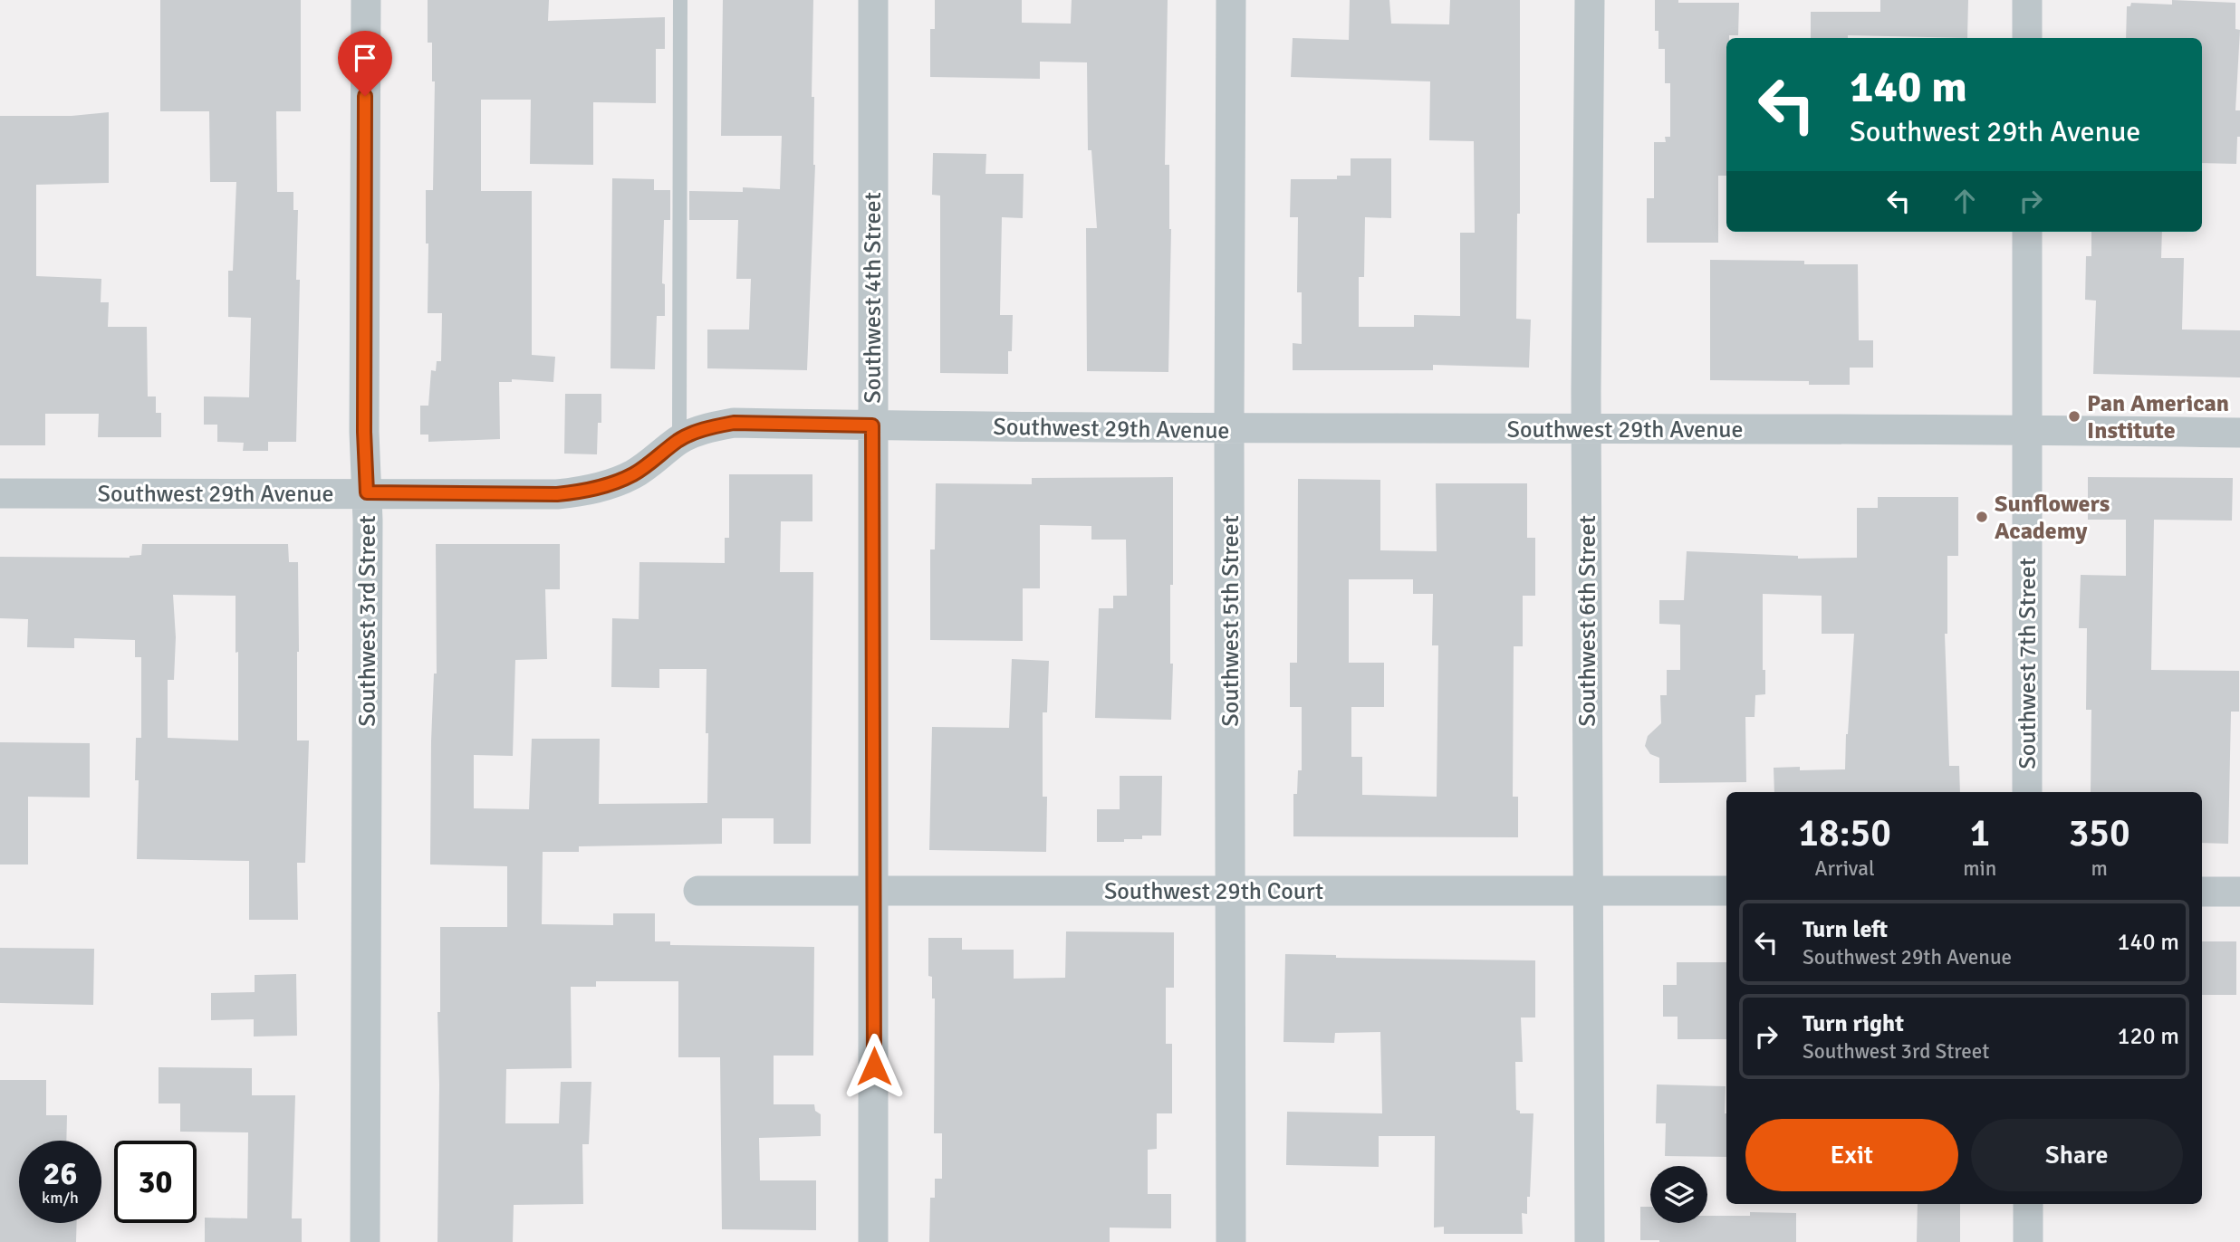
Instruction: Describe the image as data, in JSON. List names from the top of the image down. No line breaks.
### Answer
{"streets":{"street":["Southwest 4th Street","Southwest 29th Avenue","Southwest 3rd Street","Southwest 5th Street","Southwest 6th Street","Southwest 7th Street","Southwest 29th Court"]},"crossings":[["Southwest 4th Street","Southwest 29th Avenue"],["Southwest 4th Street","Southwest 29th Court"],["Southwest 29th Avenue","Southwest 3rd Street"],["Southwest 29th Avenue","Southwest 5th Street"],["Southwest 29th Avenue","Southwest 6th Street"],["Southwest 29th Avenue","Southwest 7th Street"],["Southwest 5th Street","Southwest 29th Court"],["Southwest 6th Street","Southwest 29th Court"]],"places":["Pan American Institute","Sunflowers Academy"],"page":{"turn":["140 m","Southwest 29th Avenue"],"eta":["18:50","Arrival","1","min","350","m"],"list":[{"name":"Turn left","note":"Southwest 29th Avenue","value":"140 m"},{"name":"Turn right","note":"Southwest 3rd Street","value":"120 m"}],"buttons":["Exit","Share"],"speed":"26 km/h","limit":"30"}}
